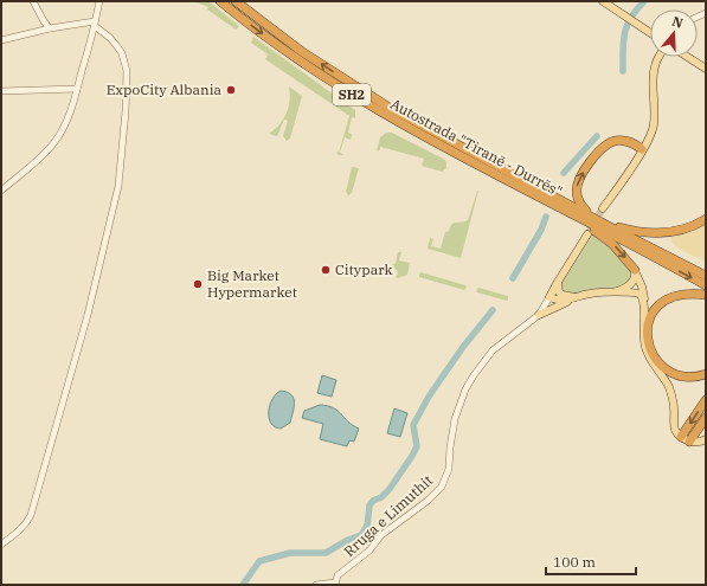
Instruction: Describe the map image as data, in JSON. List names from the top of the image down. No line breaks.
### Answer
{"streets":{"highway":["SH2","Autostrada \"Tiranë - Durrës\""],"street":["Rruga e Limuthit"]},"places":["ExpoCity Albania","Citypark","Big Market Hypermarket"],"scale_bar":"100 m","north":"top"}
